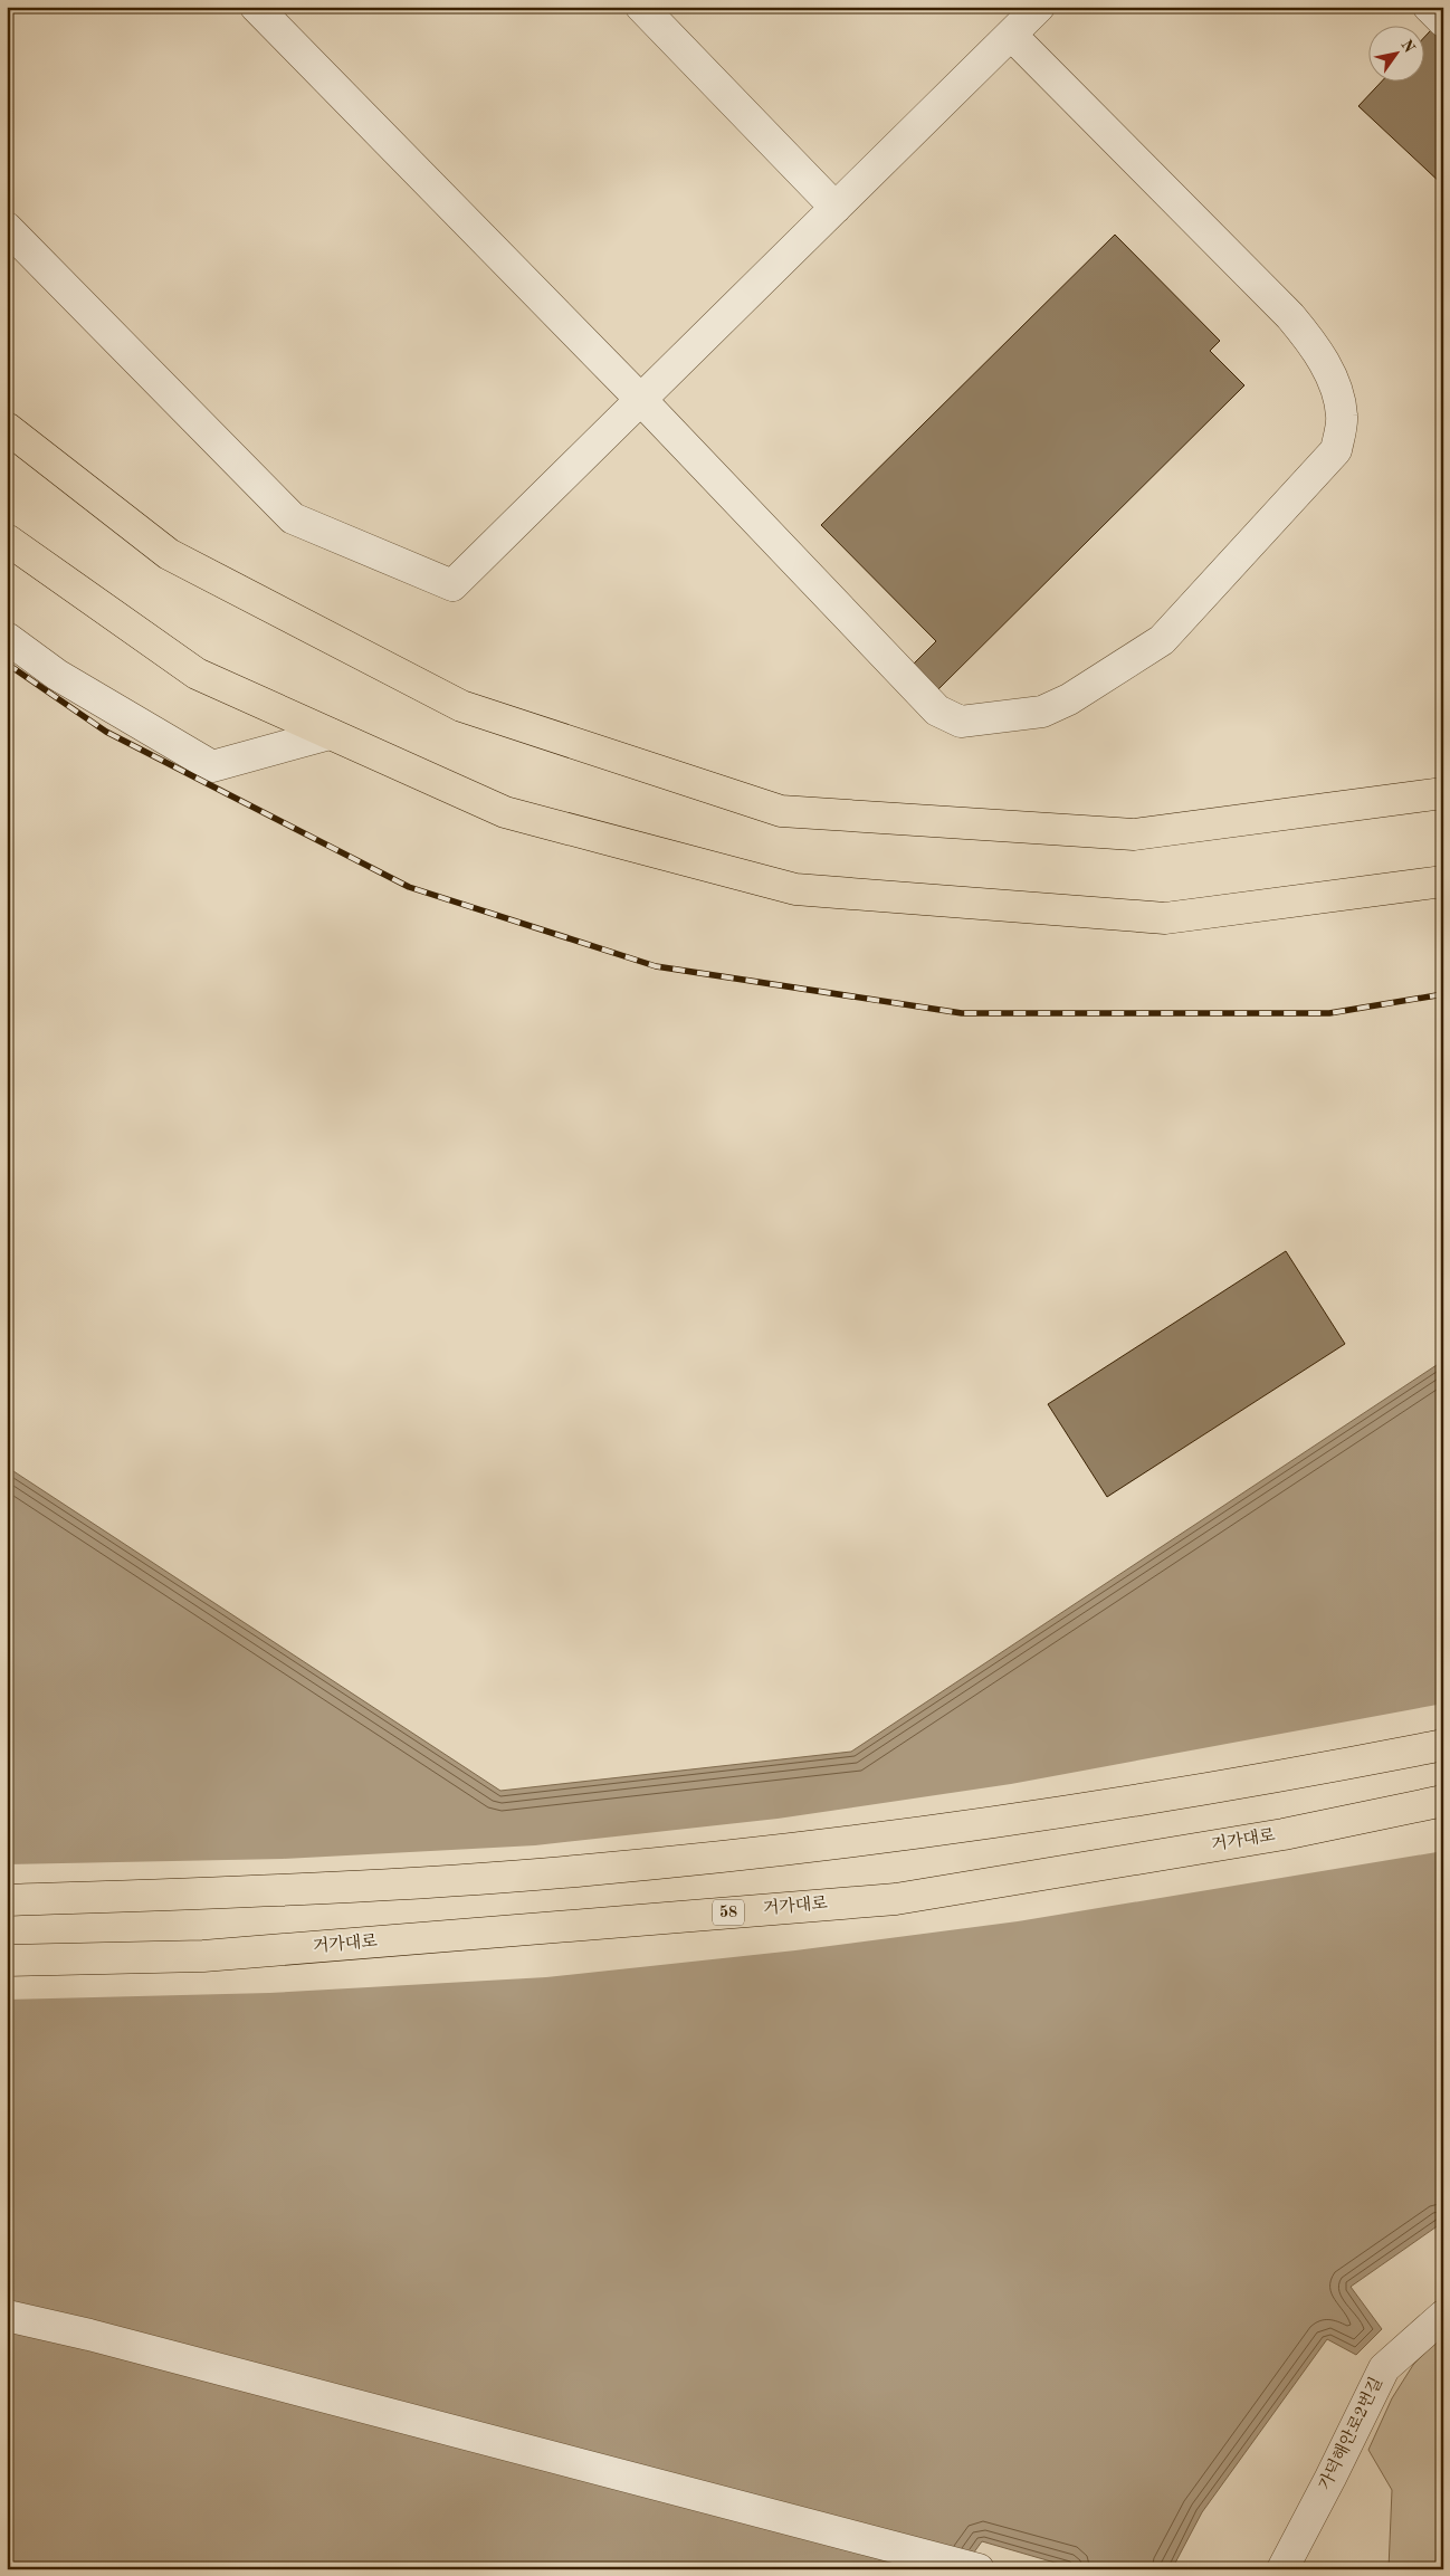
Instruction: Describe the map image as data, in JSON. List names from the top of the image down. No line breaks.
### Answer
{"streets":{"main road":["거가대로","58"],"street":["가덕해안로2번길"]},"north":"top right"}
